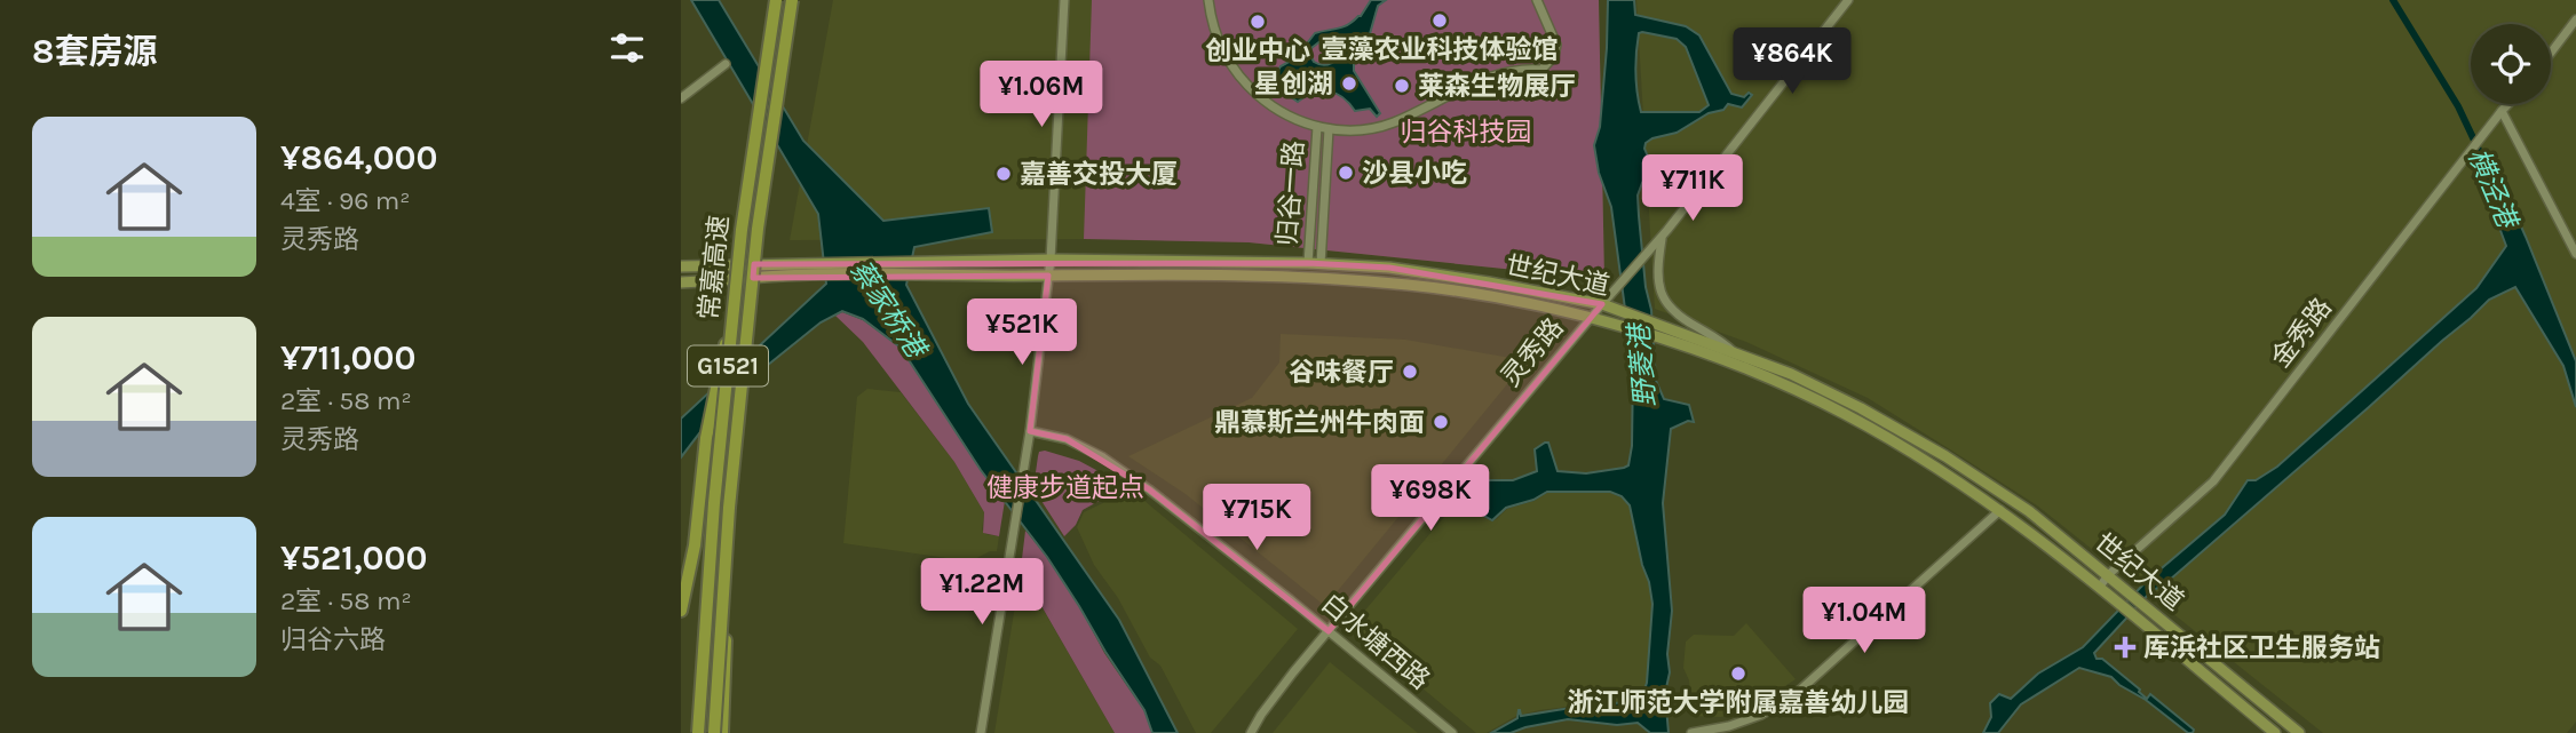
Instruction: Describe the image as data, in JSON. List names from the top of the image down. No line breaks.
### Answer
{"streets":{"highway":["常嘉高速","G1521"],"main road":["世纪大道"],"street":["归谷一路","金秀路","灵秀路","白水塘西路"]},"crossings":[["归谷一路","世纪大道"],["世纪大道","金秀路"],["世纪大道","灵秀路"],["灵秀路","白水塘西路"]],"water":["横泾港","蔡家桥港","野菱港"],"parks":["归谷科技园","健康步道起点"],"places":{"other":["壹藻农业科技体验馆","创业中心","星创湖","莱森生物展厅","沙县小吃","嘉善交投大厦","谷味餐厅","鼎慕斯兰州牛肉面","浙江师范大学附属嘉善幼儿园"],"health":["厍浜社区卫生服务站"]},"page":{"heading":"8套房源","price":["¥864K","¥1.06M","¥711K","¥521K","¥698K","¥715K","¥1.22M","¥1.04M"],"list":[{"name":"¥864,000","note":"4室 · 96 m² · 灵秀路"},{"name":"¥711,000","note":"2室 · 58 m² · 灵秀路"},{"name":"¥521,000","note":"2室 · 58 m² · 归谷六路"}]}}
